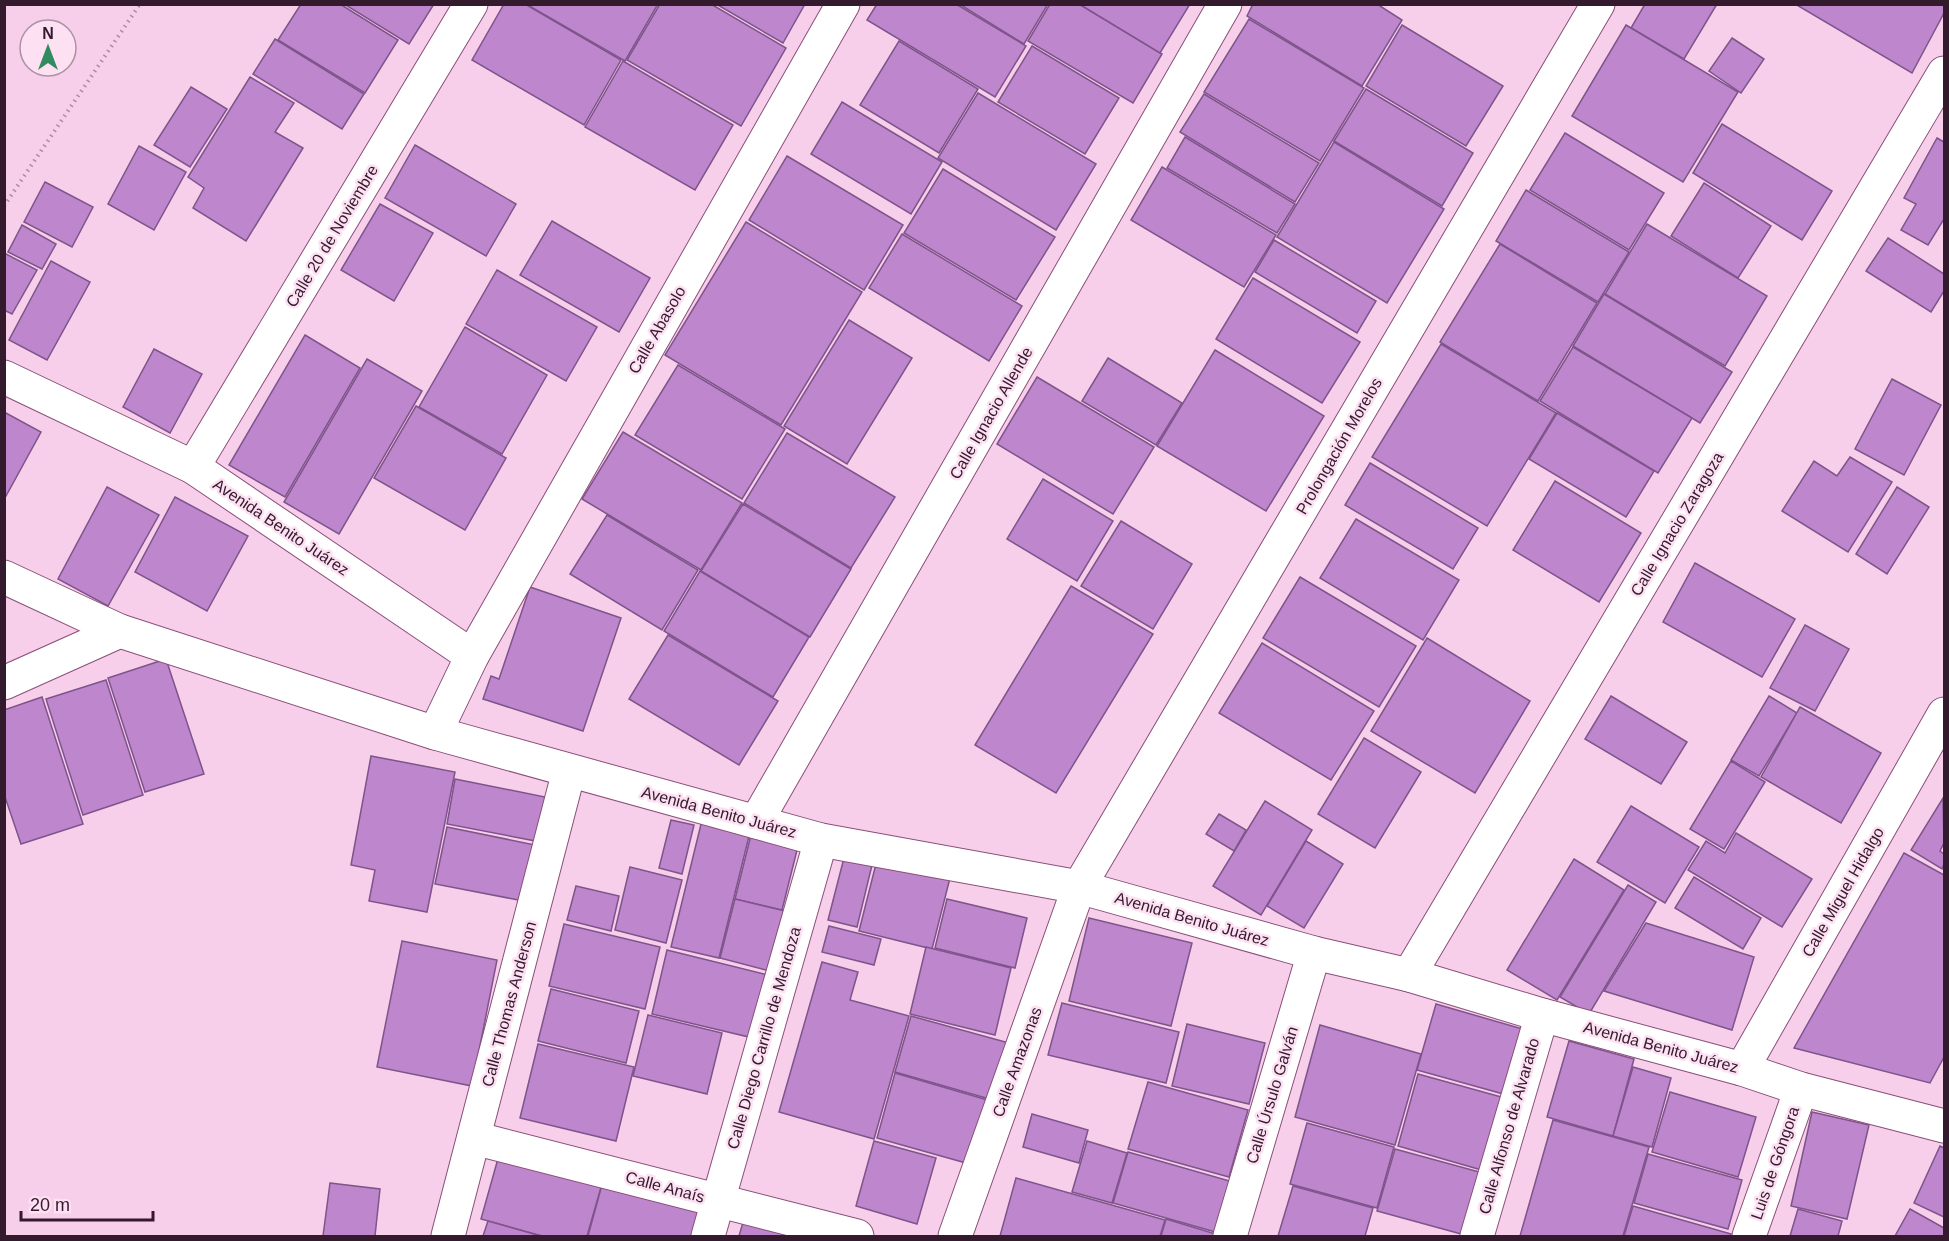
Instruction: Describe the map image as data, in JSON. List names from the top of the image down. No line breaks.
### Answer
{"streets":{"street":["Calle 20 de Noviembre","Calle Abasolo","Calle Ignacio Allende","Prolongación Morelos","Calle Ignacio Zaragoza","Avenida Benito Juárez","Calle Miguel Hidalgo","Calle Thomas Anderson","Calle Diego Carrillo de Mendoza","Calle Amazonas","Calle Úrsulo Galván","Calle Alfonso de Alvarado","Luis de Góngora","Calle Anaís"]},"crossings":[["Calle 20 de Noviembre","Avenida Benito Juárez"],["Calle Abasolo","Avenida Benito Juárez"],["Calle Ignacio Allende","Avenida Benito Juárez"],["Prolongación Morelos","Avenida Benito Juárez"],["Prolongación Morelos","Calle Amazonas"],["Calle Ignacio Zaragoza","Avenida Benito Juárez"],["Avenida Benito Juárez","Calle Miguel Hidalgo"],["Avenida Benito Juárez","Calle Thomas Anderson"],["Avenida Benito Juárez","Calle Diego Carrillo de Mendoza"],["Avenida Benito Juárez","Calle Amazonas"],["Avenida Benito Juárez","Calle Úrsulo Galván"],["Avenida Benito Juárez","Calle Alfonso de Alvarado"],["Avenida Benito Juárez","Luis de Góngora"],["Calle Thomas Anderson","Calle Anaís"],["Calle Diego Carrillo de Mendoza","Calle Anaís"]],"scale_bar":"20 m","north":"top"}
